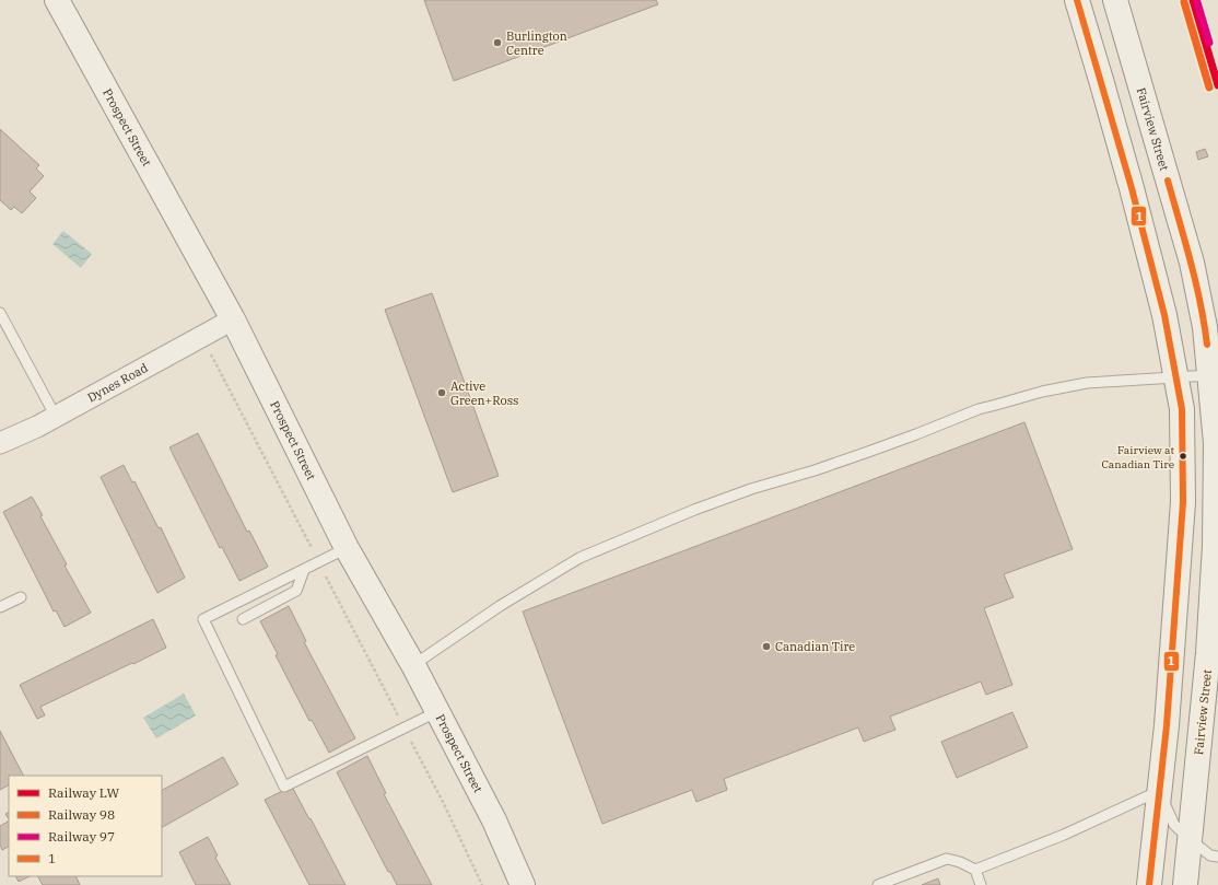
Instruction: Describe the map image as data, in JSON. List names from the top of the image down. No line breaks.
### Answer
{"streets":{"main road":["Prospect Street","Fairview Street"],"street":["Dynes Road"]},"crossings":[["Prospect Street","Dynes Road"]],"places":["Burlington Centre","Active Green+Ross","Fairview at Canadian Tire","Canadian Tire"],"lines":["rail line LW","transit line 1","rail line 98","rail line 97"],"legend":["Railway LW","Railway 98","Railway 97","1"]}
